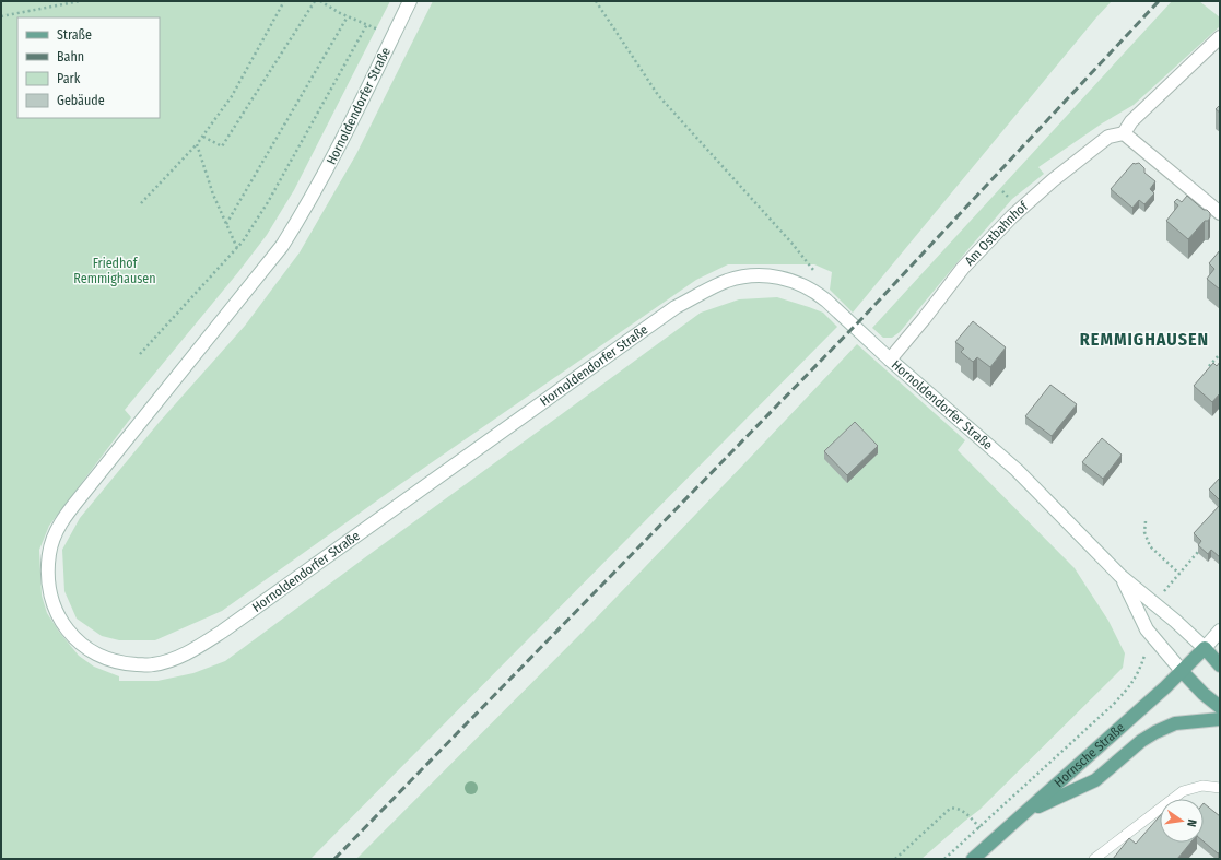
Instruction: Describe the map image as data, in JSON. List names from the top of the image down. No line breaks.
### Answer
{"streets":{"main road":["Hornsche Straße"],"street":["Hornoldendorfer Straße","Am Ostbahnhof"]},"crossings":[["Hornoldendorfer Straße","Am Ostbahnhof"],["Hornoldendorfer Straße","Hornsche Straße"]],"districts":["REMMIGHAUSEN"],"parks":["Friedhof Remmighausen"],"legend":["Straße","Bahn","Park","Gebäude"],"north":"right"}
